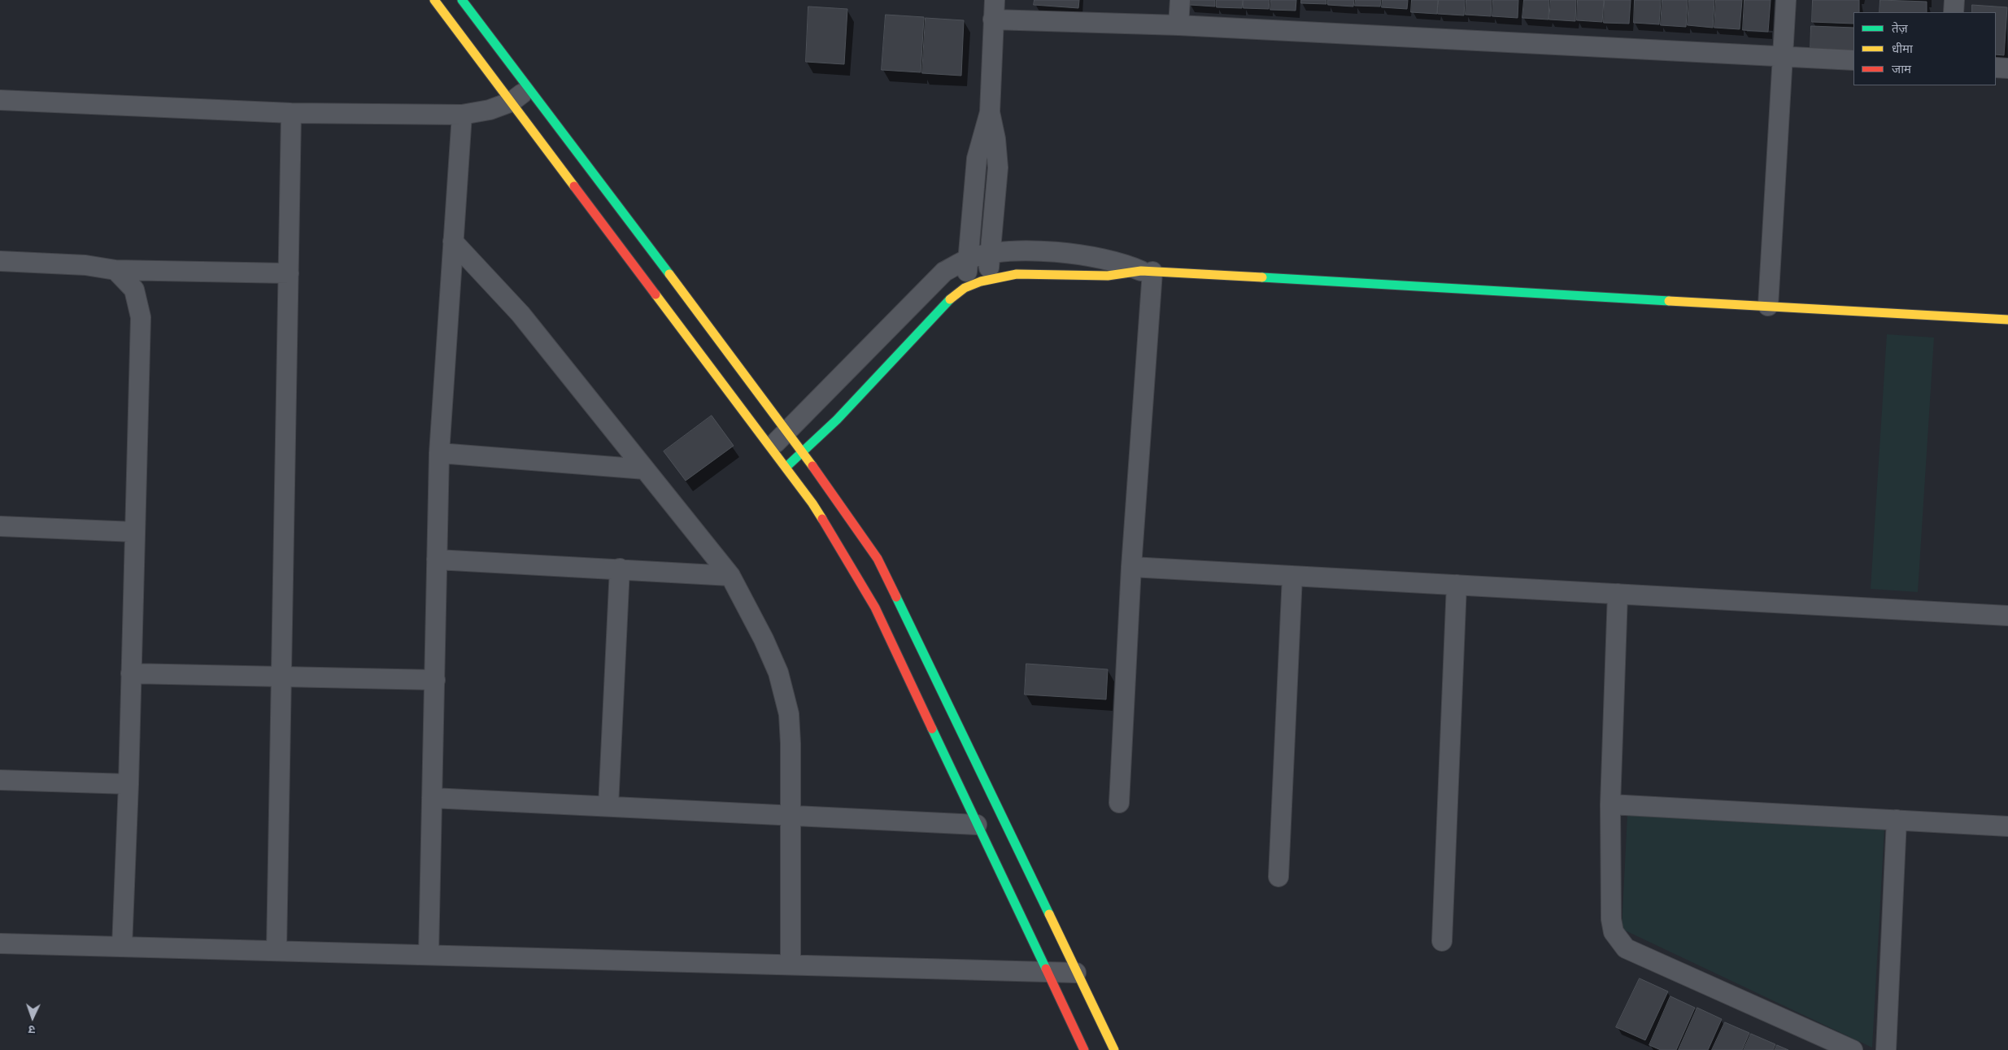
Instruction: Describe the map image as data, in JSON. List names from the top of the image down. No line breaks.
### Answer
{"legend":["तेज़","धीमा","जाम"],"north":"bottom"}
